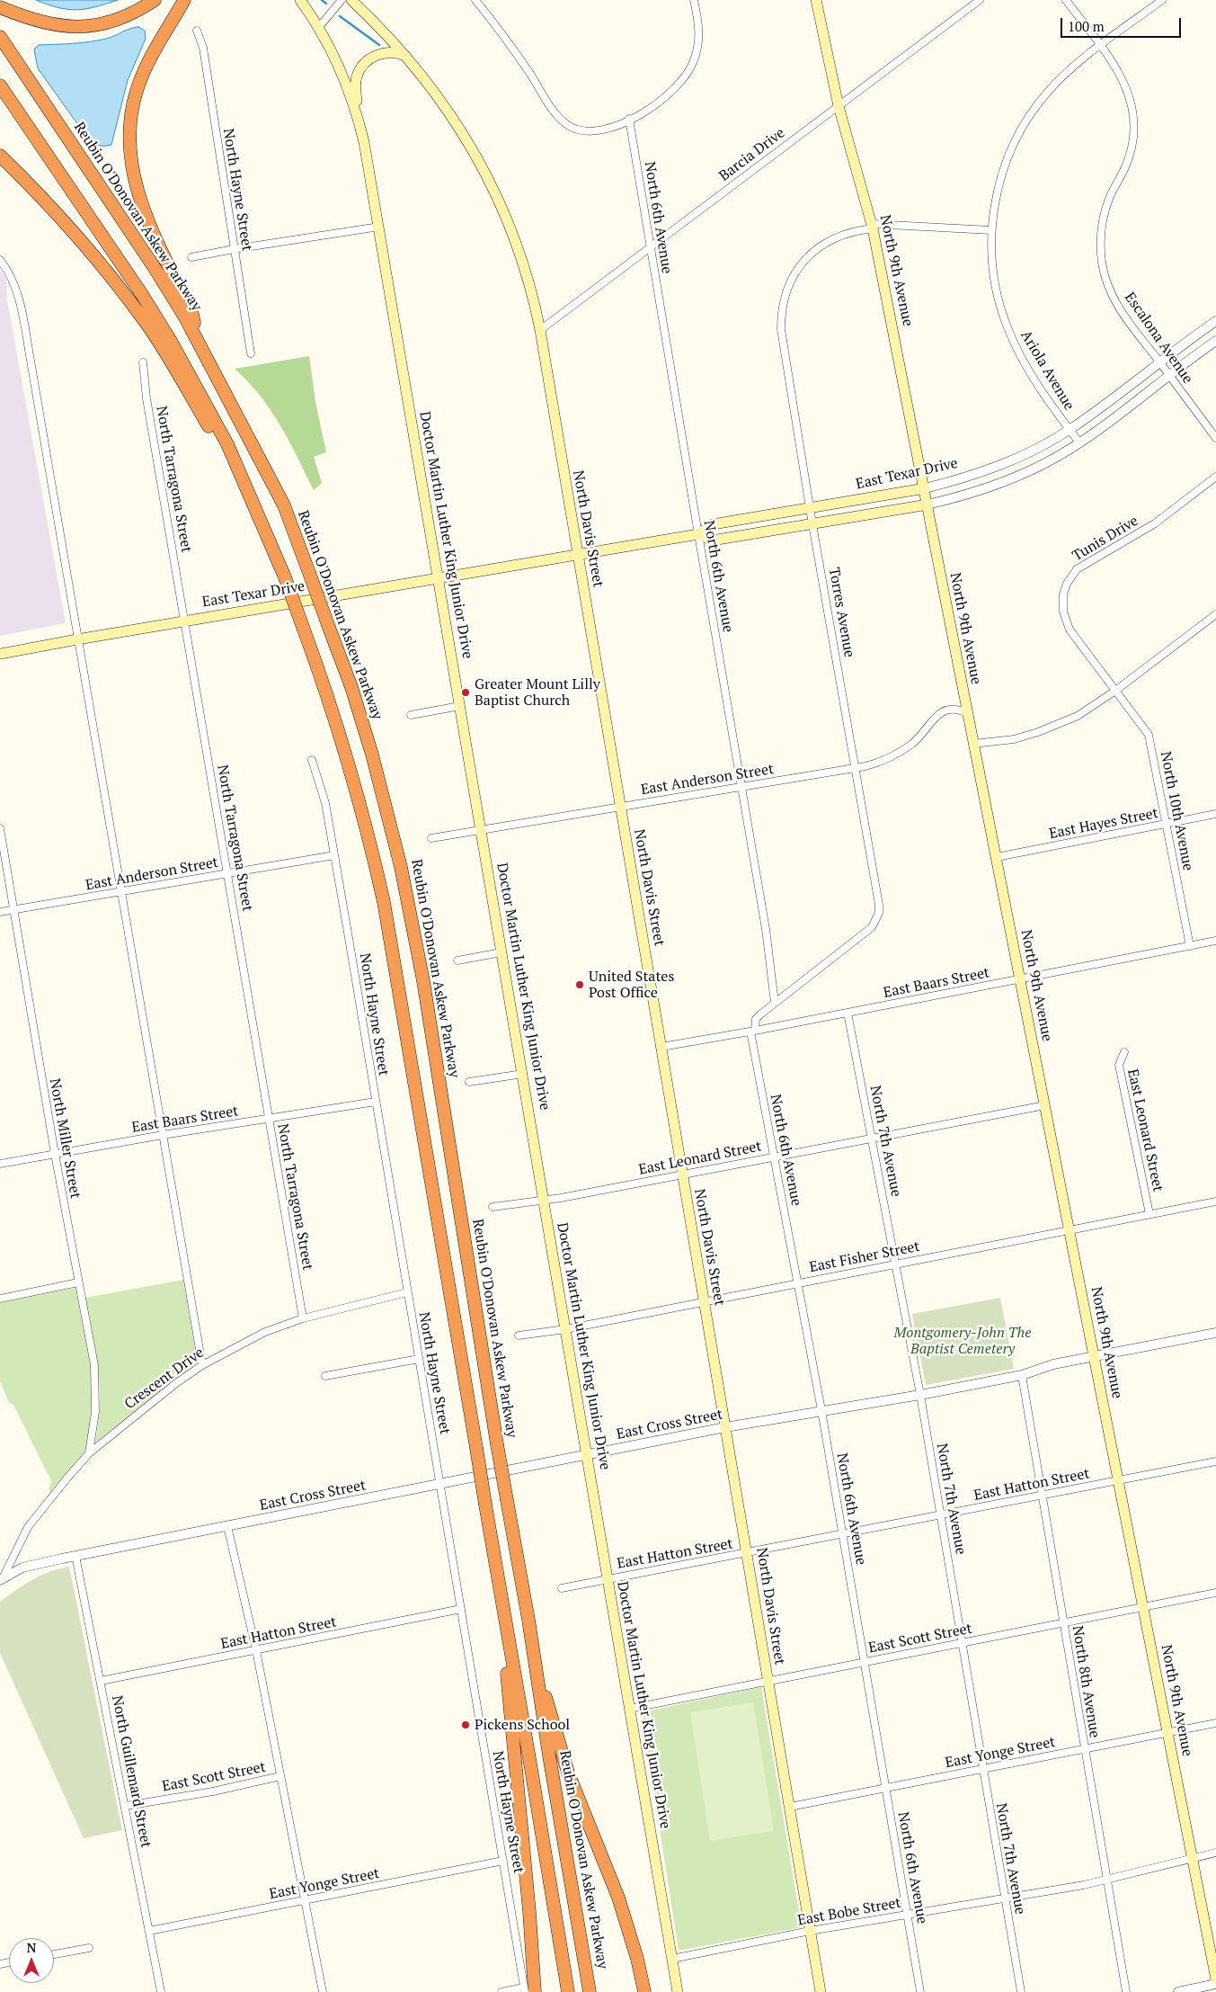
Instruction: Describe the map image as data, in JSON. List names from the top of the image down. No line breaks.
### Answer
{"streets":{"highway":["Reubin O'Donovan Askew Parkway"],"main road":["North 9th Avenue","East Texar Drive","North Davis Street","Doctor Martin Luther King Junior Drive"],"street":["Barcia Drive","North Hayne Street","North 6th Avenue","Escalona Avenue","Ariola Avenue","North Tarragona Street","Tunis Drive","Torres Avenue","East Anderson Street","North 10th Avenue","East Hayes Street","East Baars Street","East Leonard Street","North Miller Street","North 7th Avenue","East Fisher Street","Crescent Drive","East Cross Street","East Hatton Street","East Scott Street","North 8th Avenue","East Yonge Street","North Guillemard Street","East Bobe Street"]},"crossings":[["Barcia Drive","North 6th Avenue"],["Barcia Drive","North 9th Avenue"],["Barcia Drive","North Davis Street"],["North Hayne Street","East Anderson Street"],["North Hayne Street","East Baars Street"],["North Hayne Street","Crescent Drive"],["North Hayne Street","East Cross Street"],["North Hayne Street","East Hatton Street"],["North Hayne Street","East Yonge Street"],["North 6th Avenue","East Texar Drive"],["North 6th Avenue","Torres Avenue"],["North 6th Avenue","East Anderson Street"],["North 6th Avenue","East Baars Street"],["North 6th Avenue","East Leonard Street"],["North 6th Avenue","East Fisher Street"],["North 6th Avenue","East Cross Street"],["North 6th Avenue","East Hatton Street"],["North 6th Avenue","East Scott Street"],["North 6th Avenue","East Yonge Street"],["North 6th Avenue","East Bobe Street"],["North 9th Avenue","East Texar Drive"],["North 9th Avenue","Torres Avenue"],["North 9th Avenue","East Anderson Street"],["North 9th Avenue","East Hayes Street"],["North 9th Avenue","East Baars Street"],["North 9th Avenue","East Leonard Street"],["North 9th Avenue","East Fisher Street"],["North 9th Avenue","East Cross Street"],["North 9th Avenue","East Hatton Street"],["North 9th Avenue","East Scott Street"],["North 9th Avenue","East Yonge Street"],["North 9th Avenue","East Bobe Street"],["Escalona Avenue","Ariola Avenue"],["Escalona Avenue","East Texar Drive"],["Ariola Avenue","East Texar Drive"],["Ariola Avenue","Torres Avenue"],["East Texar Drive","North Tarragona Street"],["East Texar Drive","North Davis Street"],["East Texar Drive","Doctor Martin Luther King Junior Drive"],["East Texar Drive","Torres Avenue"],["North Tarragona Street","East Anderson Street"],["North Tarragona Street","East Baars Street"],["North Tarragona Street","Crescent Drive"],["North Davis Street","East Anderson Street"],["North Davis Street","East Baars Street"],["North Davis Street","East Leonard Street"],["North Davis Street","East Fisher Street"],["North Davis Street","East Cross Street"],["North Davis Street","East Hatton Street"],["North Davis Street","East Scott Street"],["North Davis Street","East Yonge Street"],["North Davis Street","East Bobe Street"],["Doctor Martin Luther King Junior Drive","East Anderson Street"],["Doctor Martin Luther King Junior Drive","East Leonard Street"],["Doctor Martin Luther King Junior Drive","East Fisher Street"],["Doctor Martin Luther King Junior Drive","East Cross Street"],["Doctor Martin Luther King Junior Drive","East Hatton Street"],["Doctor Martin Luther King Junior Drive","East Scott Street"],["Doctor Martin Luther King Junior Drive","East Bobe Street"],["Tunis Drive","North 10th Avenue"],["Torres Avenue","East Anderson Street"],["East Anderson Street","North Miller Street"],["North 10th Avenue","East Hayes Street"],["North 10th Avenue","East Baars Street"],["East Baars Street","North Miller Street"],["East Baars Street","North 7th Avenue"],["East Leonard Street","North 7th Avenue"],["East Leonard Street","East Fisher Street"],["North Miller Street","Crescent Drive"],["North 7th Avenue","East Fisher Street"],["North 7th Avenue","East Cross Street"],["North 7th Avenue","East Hatton Street"],["North 7th Avenue","East Scott Street"],["North 7th Avenue","East Yonge Street"],["North 7th Avenue","East Bobe Street"],["Crescent Drive","East Cross Street"],["East Cross Street","North 8th Avenue"],["East Cross Street","North Guillemard Street"],["East Hatton Street","North 8th Avenue"],["East Hatton Street","North Guillemard Street"],["East Scott Street","North 8th Avenue"],["East Scott Street","North Guillemard Street"],["North 8th Avenue","East Yonge Street"],["North 8th Avenue","East Bobe Street"],["East Yonge Street","North Guillemard Street"]],"parks":["Montgomery-John The Baptist Cemetery"],"places":["Greater Mount Lilly Baptist Church","United States Post Office","Pickens School"],"scale_bar":"100 m","north":"top"}
